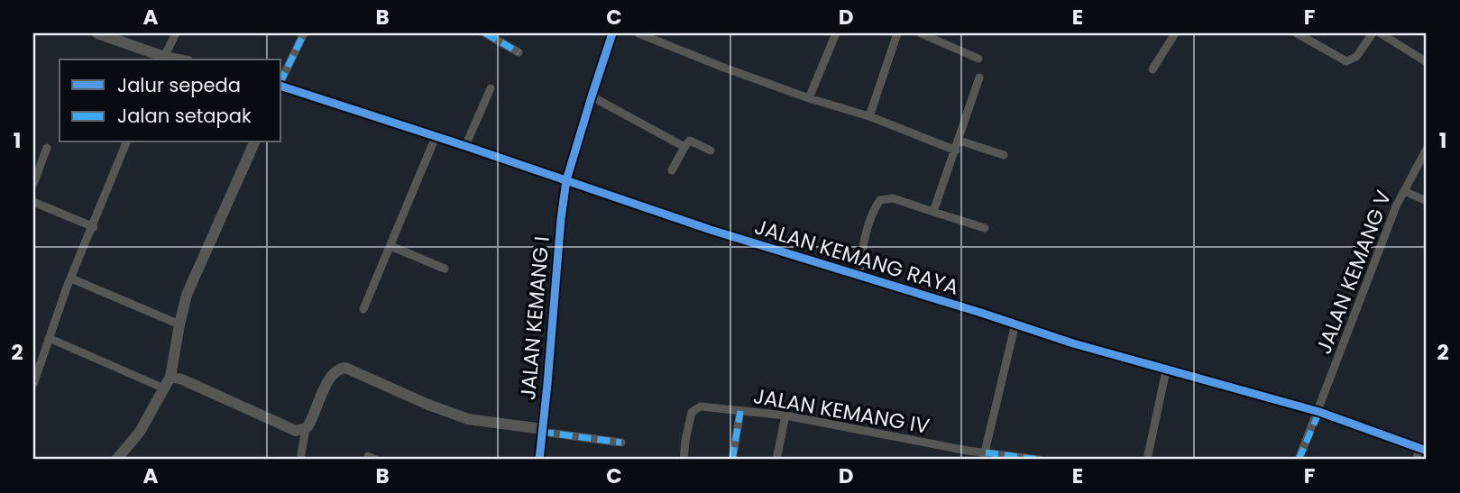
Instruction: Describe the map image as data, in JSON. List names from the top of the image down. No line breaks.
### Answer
{"streets":{"street":["JALAN KEMANG RAYA","JALAN KEMANG V","JALAN KEMANG I","JALAN KEMANG IV"]},"crossings":[["JALAN KEMANG RAYA","JALAN KEMANG V"],["JALAN KEMANG RAYA","JALAN KEMANG I"]],"legend":["Jalur sepeda","Jalan setapak"],"grid":{"columns":["A","B","C","D","E","F"],"rows":["1","2"]}}
